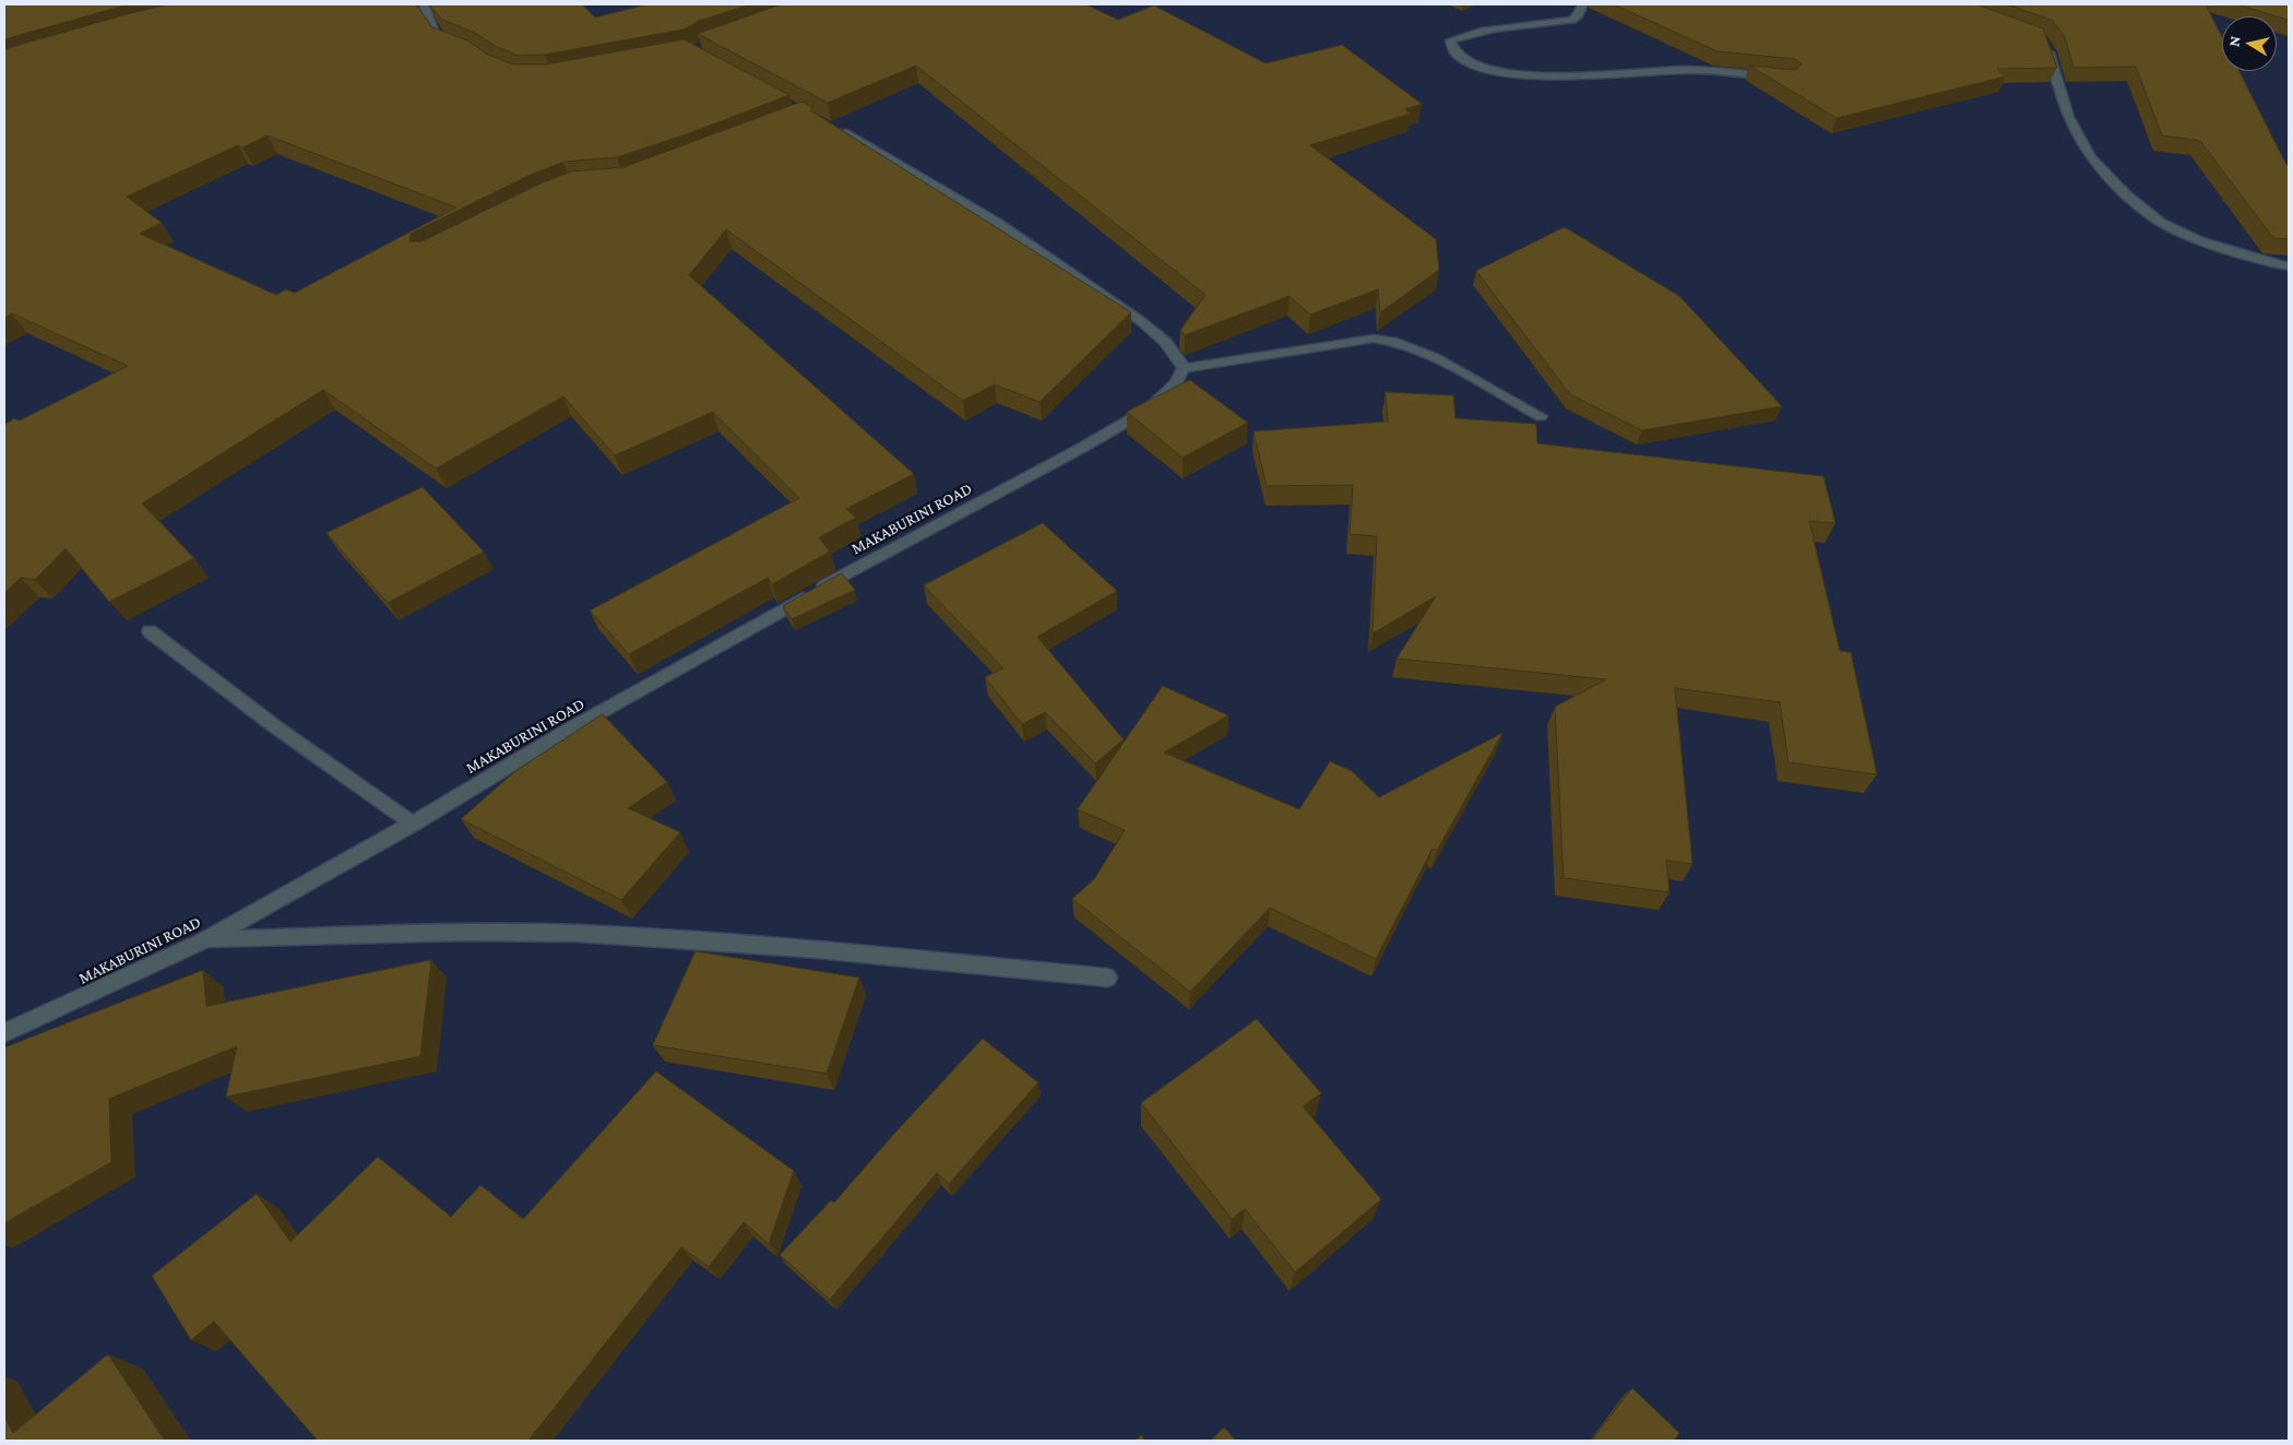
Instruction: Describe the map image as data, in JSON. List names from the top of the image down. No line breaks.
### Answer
{"streets":{"street":["MAKABURINI ROAD"]},"north":"left"}
